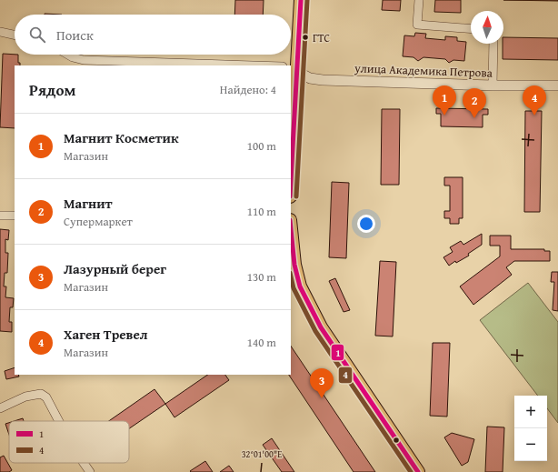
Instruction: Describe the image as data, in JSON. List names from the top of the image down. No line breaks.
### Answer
{"streets":{"street":["улица Академика Петрова"]},"places":["ГТС"],"lines":["transit line 1","transit line 4"],"legend":["1","4"],"north":"top","page":{"search":"Поиск","heading":["Рядом","Найдено: 4"],"pins":["1","4","2","3"],"list":[{"mark":"1","name":"Магнит Косметик","note":"Магазин","value":"100 m"},{"mark":"2","name":"Магнит","note":"Супермаркет","value":"110 m"},{"mark":"3","name":"Лазурный берег","note":"Магазин","value":"130 m"},{"mark":"4","name":"Хаген Тревел","note":"Магазин","value":"140 m"}],"map_buttons":["+","−"]},"coordinates":["32°01'00\"E"]}
